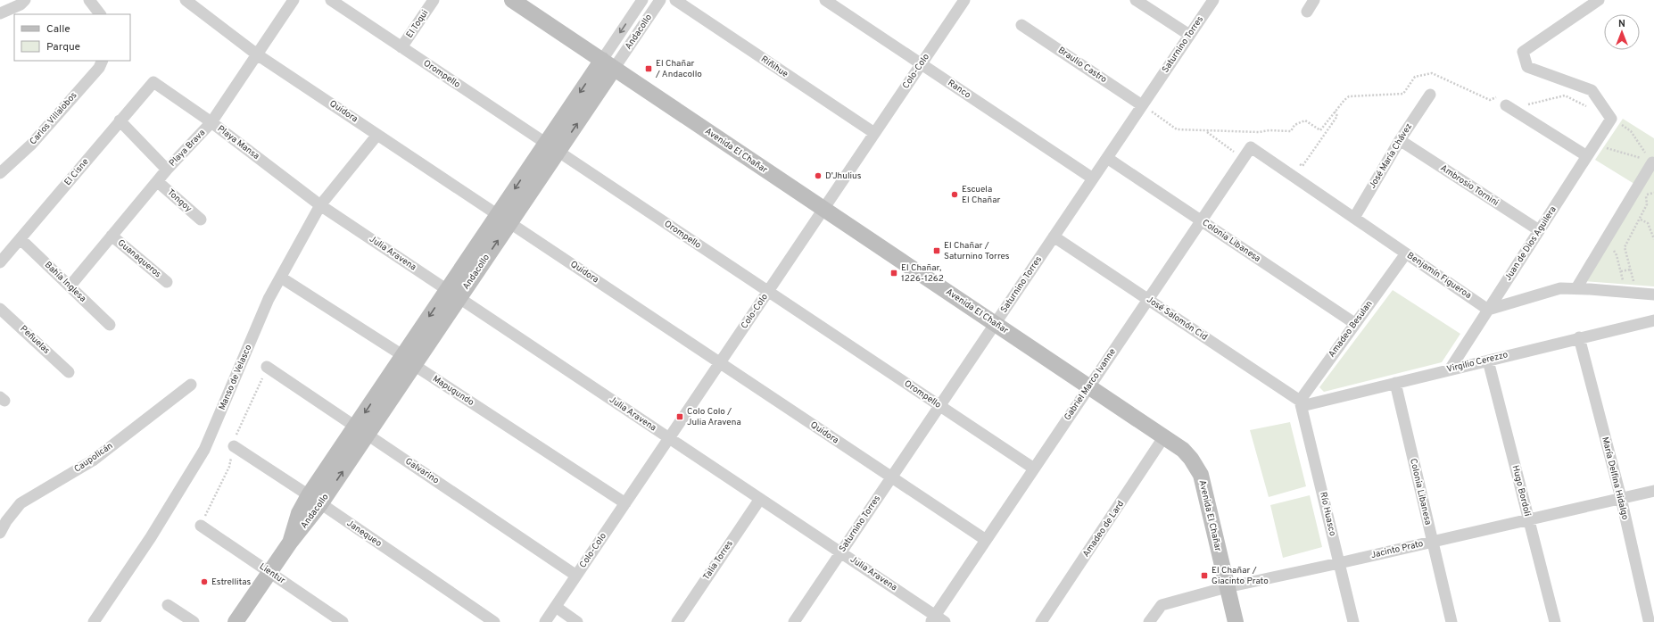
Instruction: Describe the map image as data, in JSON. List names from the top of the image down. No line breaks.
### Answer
{"streets":{"street":["El Toqui","Andacollo","Saturnino Torres","Braulio Castro","Riñihue","Colo-Colo","Orompello","Ranco","Quidora","Carlos Villalobos","Playa Mansa","Playa Brava","Avenida El Chañar","José María Chávez","El Cisne","Ambrosio Tornini","Tongoy","Colonia Libanesa","Juan de Dios Aguilera","Julia Aravena","Guanaqueros","Benjamín Figueroa","Bahía Inglesa","José Salomón Cid","Amadeo Besulan","Peñuelas","Virgilio Cerezzo","Manso de Velasco","Gabriel Marco Ivanne","Mapugundo","Caupolicán","Galvarino","María Delfina Hidalgo","Hugo Bordoli","Río Huasco","Amadeo de Lard","Janequeo","Jacinto Prato","Talia Torres","Lientur"]},"crossings":[["El Toqui","Orompello"],["Andacollo","Orompello"],["Andacollo","Quidora"],["Andacollo","Avenida El Chañar"],["Andacollo","Julia Aravena"],["Andacollo","Mapugundo"],["Andacollo","Galvarino"],["Andacollo","Janequeo"],["Andacollo","Lientur"],["Saturnino Torres","Braulio Castro"],["Saturnino Torres","Orompello"],["Saturnino Torres","Ranco"],["Saturnino Torres","Quidora"],["Saturnino Torres","Avenida El Chañar"],["Saturnino Torres","Colonia Libanesa"],["Saturnino Torres","Julia Aravena"],["Saturnino Torres","José Salomón Cid"],["Riñihue","Colo-Colo"],["Colo-Colo","Orompello"],["Colo-Colo","Ranco"],["Colo-Colo","Quidora"],["Colo-Colo","Avenida El Chañar"],["Colo-Colo","Julia Aravena"],["Colo-Colo","Mapugundo"],["Colo-Colo","Galvarino"],["Orompello","Gabriel Marco Ivanne"],["Quidora","Playa Brava"],["Quidora","Manso de Velasco"],["Quidora","Gabriel Marco Ivanne"],["Playa Mansa","Playa Brava"],["Playa Mansa","El Cisne"],["Playa Mansa","Julia Aravena"],["Playa Mansa","Manso de Velasco"],["Playa Brava","Tongoy"],["Playa Brava","Guanaqueros"],["Playa Brava","Bahía Inglesa"],["Avenida El Chañar","Gabriel Marco Ivanne"],["Avenida El Chañar","Amadeo de Lard"],["Avenida El Chañar","Jacinto Prato"],["José María Chávez","Ambrosio Tornini"],["José María Chávez","Benjamín Figueroa"],["El Cisne","Bahía Inglesa"],["Ambrosio Tornini","Juan de Dios Aguilera"],["Colonia Libanesa","Amadeo Besulan"],["Colonia Libanesa","Virgilio Cerezzo"],["Colonia Libanesa","Gabriel Marco Ivanne"],["Colonia Libanesa","Jacinto Prato"],["Juan de Dios Aguilera","Benjamín Figueroa"],["Juan de Dios Aguilera","Virgilio Cerezzo"],["Julia Aravena","Manso de Velasco"],["Julia Aravena","Gabriel Marco Ivanne"],["Julia Aravena","Talia Torres"],["Benjamín Figueroa","Amadeo Besulan"],["Benjamín Figueroa","Gabriel Marco Ivanne"],["José Salomón Cid","Amadeo Besulan"],["José Salomón Cid","Virgilio Cerezzo"],["José Salomón Cid","Gabriel Marco Ivanne"],["José Salomón Cid","Río Huasco"],["Amadeo Besulan","Virgilio Cerezzo"],["Amadeo Besulan","Río Huasco"],["Virgilio Cerezzo","María Delfina Hidalgo"],["Virgilio Cerezzo","Hugo Bordoli"],["Virgilio Cerezzo","Río Huasco"],["Manso de Velasco","Mapugundo"],["María Delfina Hidalgo","Jacinto Prato"],["Hugo Bordoli","Jacinto Prato"],["Río Huasco","Jacinto Prato"]],"places":{"transit":["El Chañar / Andacollo","El Chañar / Saturnino Torres","El Chañar, 1226-1262","Colo Colo / Julia Aravena","El Chañar / Giacinto Prato"],"other":["D'Jhulius","Escuela El Chañar","Estrellitas"]},"legend":["Calle","Parque"],"north":"top"}
